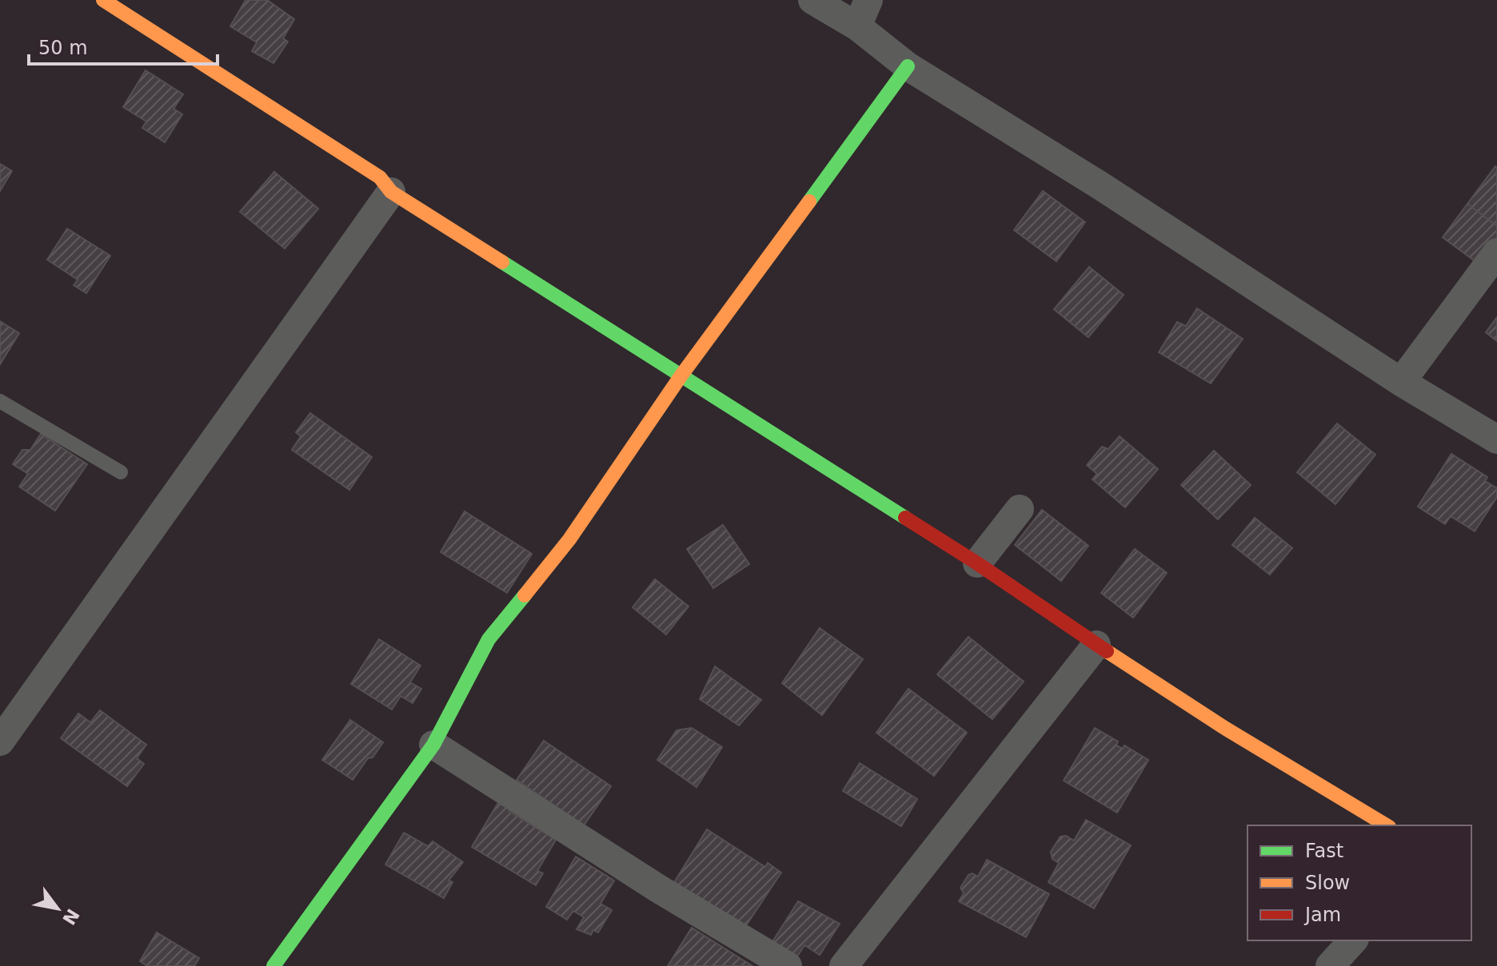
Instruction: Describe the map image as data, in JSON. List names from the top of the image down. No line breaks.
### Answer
{"legend":["Fast","Slow","Jam"],"scale_bar":"50 m","north":"bottom right"}
